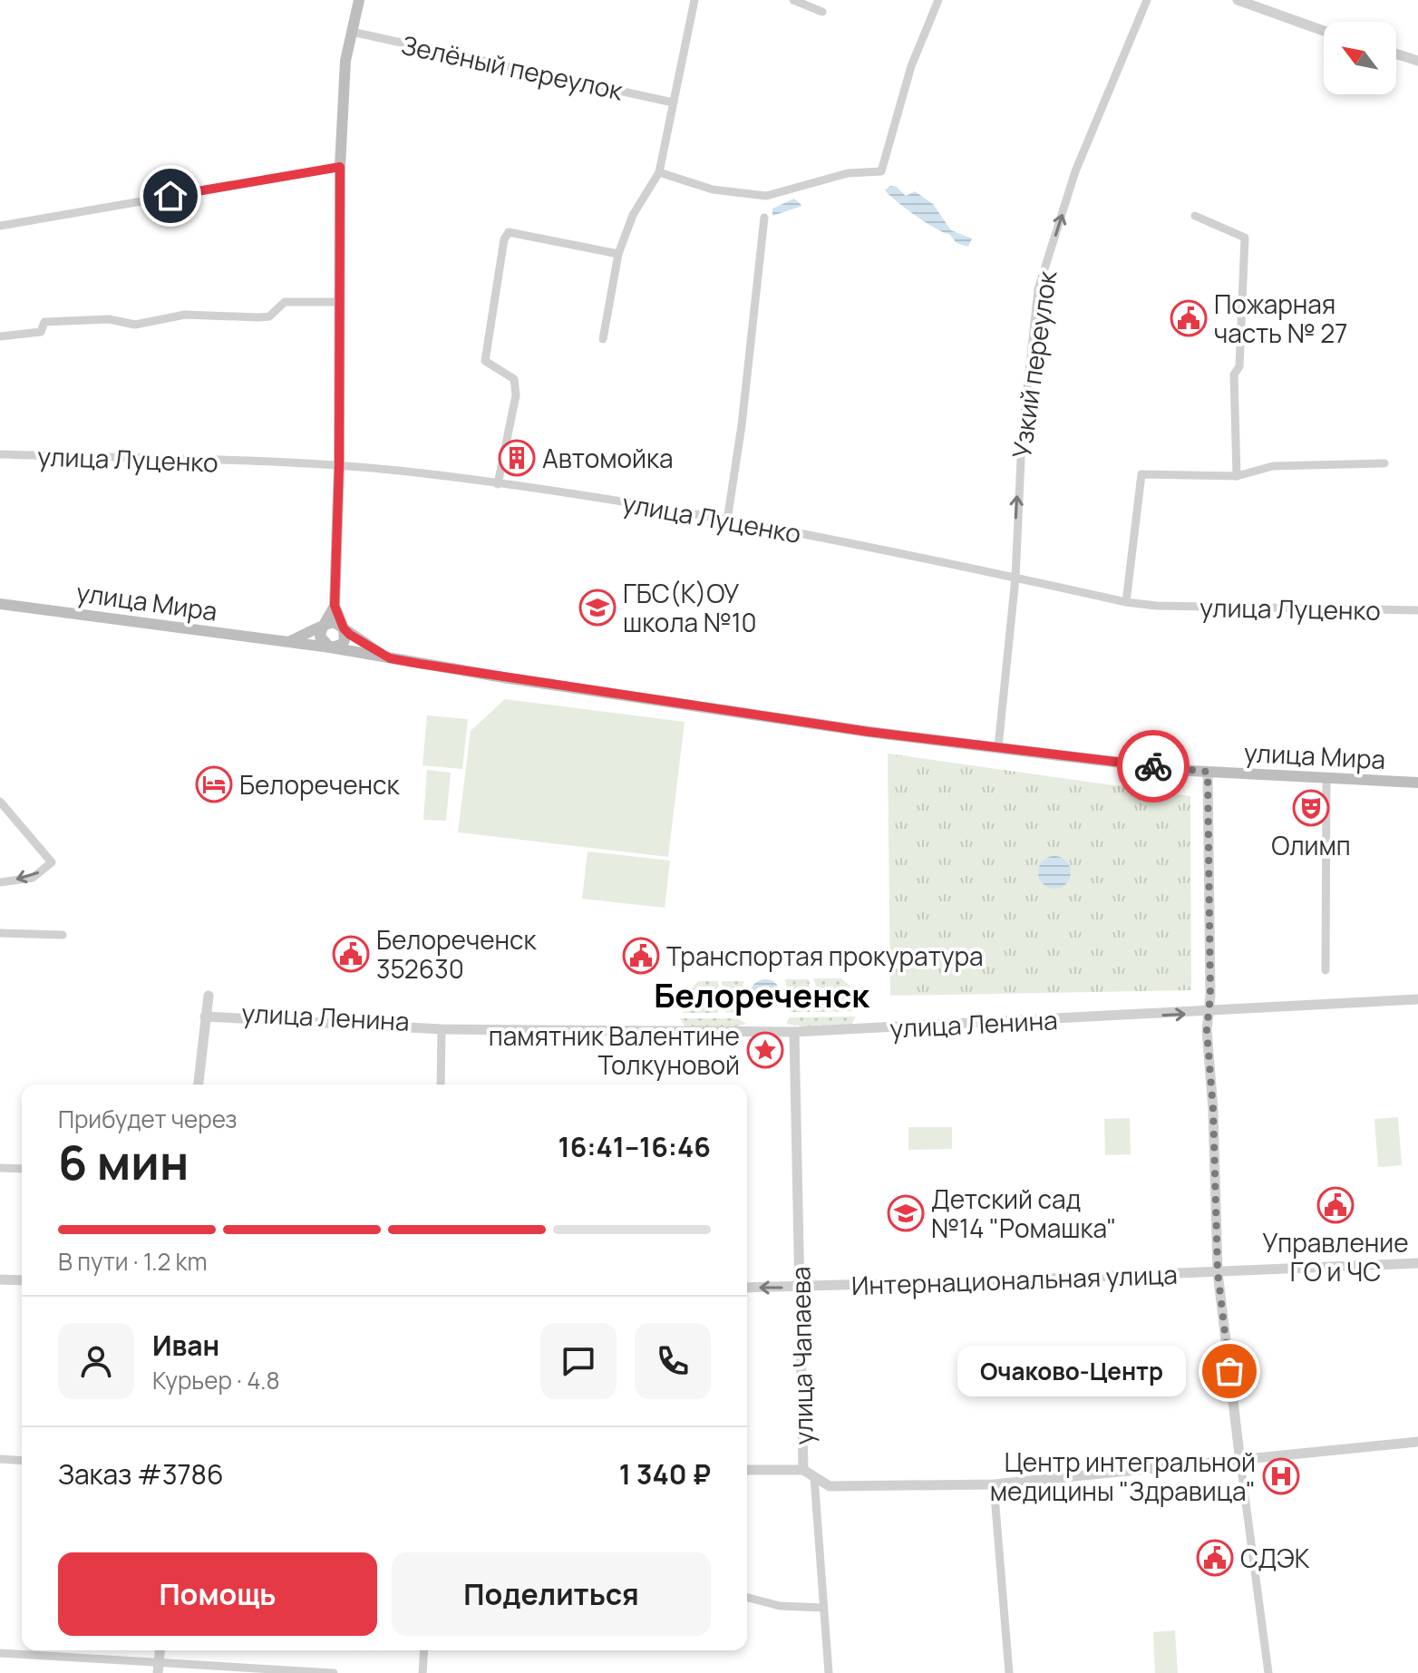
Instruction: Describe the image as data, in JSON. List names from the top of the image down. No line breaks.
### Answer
{"streets":{"main road":["улица Мира"],"street":["Зелёный переулок","Узкий переулок","улица Луценко","улица Ленина","Интернациональная улица","улица Чапаева"]},"crossings":[["Узкий переулок","улица Луценко"],["Узкий переулок","улица Мира"],["улица Ленина","улица Чапаева"],["Интернациональная улица","улица Чапаева"]],"one_way":["Узкий переулок"],"districts":["Белореченск"],"places":{"public building":["Пожарная часть № 27","Белореченск 352630","Транспортая прокуратура","Управление ГО и ЧС","СДЭК"],"building":["Автомойка"],"school or university":["ГБС(К)ОУ школа №10","Детский сад №14 \"Ромашка\""],"hotel":["Белореченск"],"theatre":["Олимп"],"place":["памятник Валентине Толкуновой"],"other":["Очаково-Центр"],"hospital":["Центр интегральной медицины \"Здравица\""]},"north":"top left","page":{"heading":["6 мин","Прибудет через","16:41–16:46"],"panel":["Иван","Курьер · 4.8","Заказ #3786","1 340 ₽"],"bar":"В пути · 1.2 km","bubble":"Очаково-Центр","buttons":["Помощь","Поделиться"]}}
